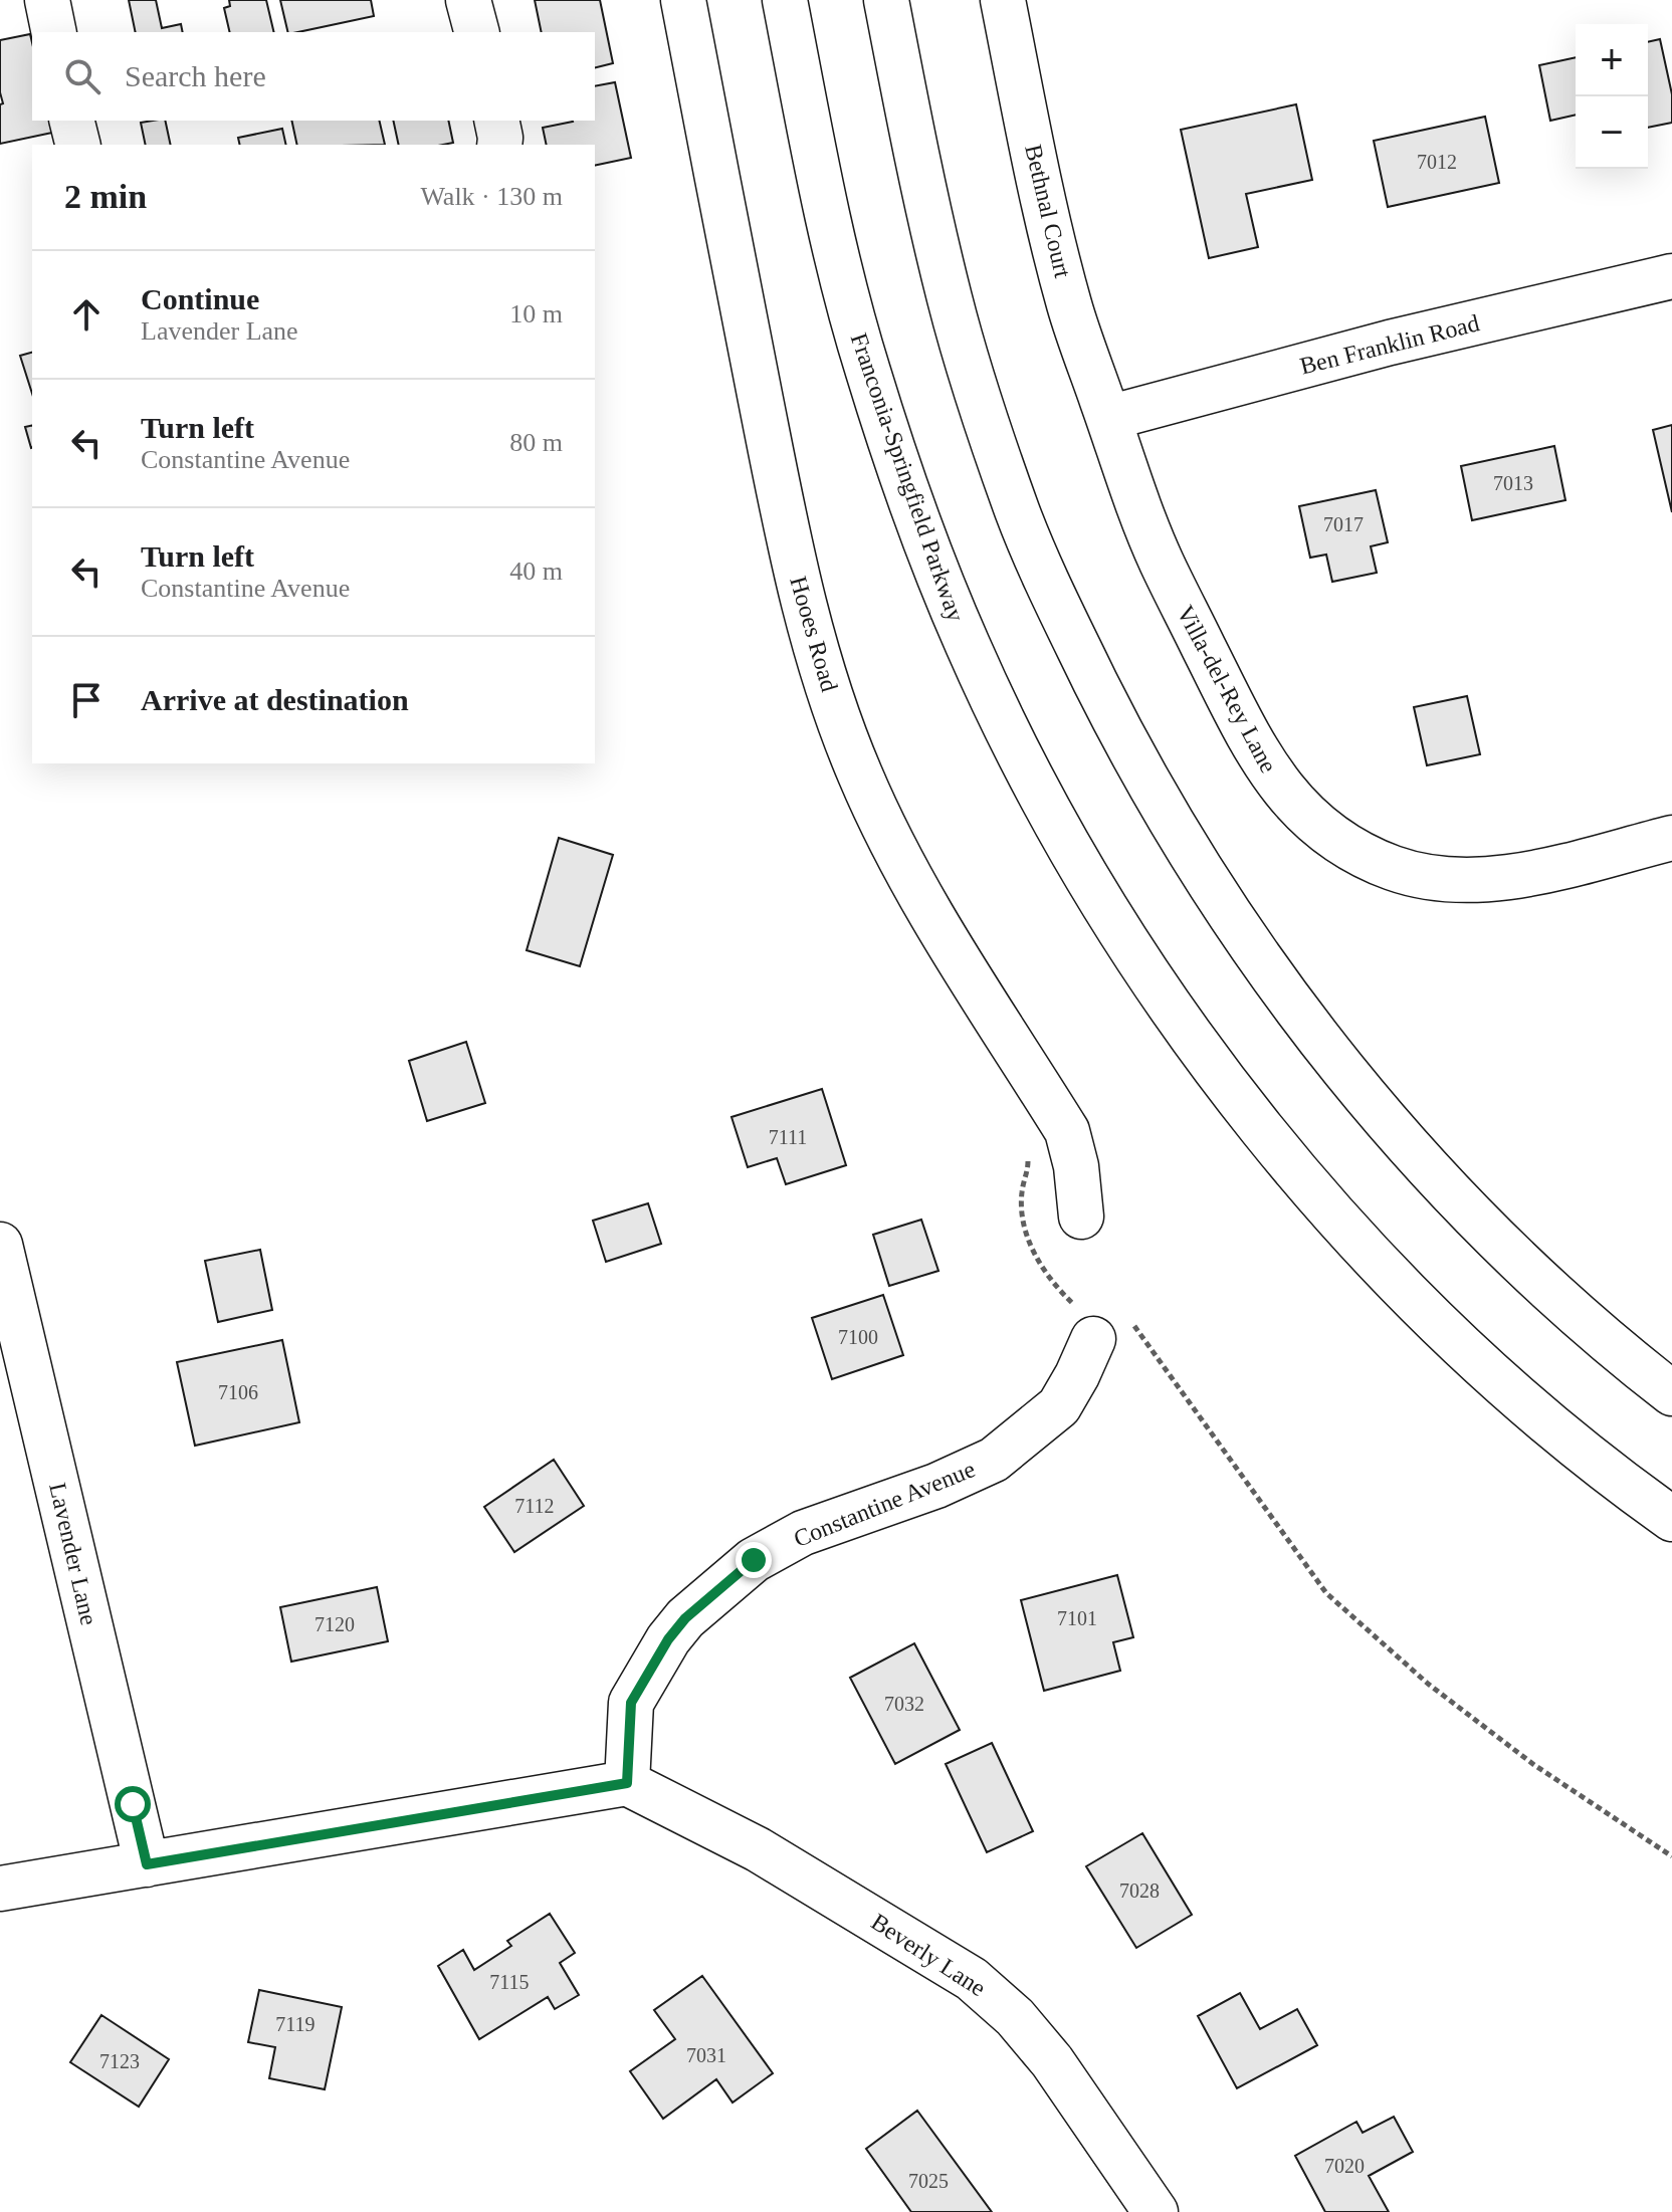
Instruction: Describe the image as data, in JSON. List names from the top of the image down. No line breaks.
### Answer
{"streets":{"street":["Bethnal Court","Ben Franklin Road","Franconia-Springfield Parkway","Hooes Road","Villa-del-Rey Lane","Constantine Avenue","Lavender Lane","Beverly Lane"]},"crossings":[["Bethnal Court","Ben Franklin Road"],["Bethnal Court","Villa-del-Rey Lane"],["Ben Franklin Road","Villa-del-Rey Lane"],["Constantine Avenue","Beverly Lane"]],"house_numbers":["7012","7013","7017","7111","7100","7106","7112","7101","7120","7032","7028","7115","7119","7031","7123","7020","7025"],"page":{"map_buttons":["+","−"],"search":"Search here","heading":["2 min","Walk · 130 m"],"list":[["Continue","Lavender Lane","10 m"],["Turn left","Constantine Avenue","80 m"],["Turn left","Constantine Avenue","40 m"],"Arrive at destination"]}}
